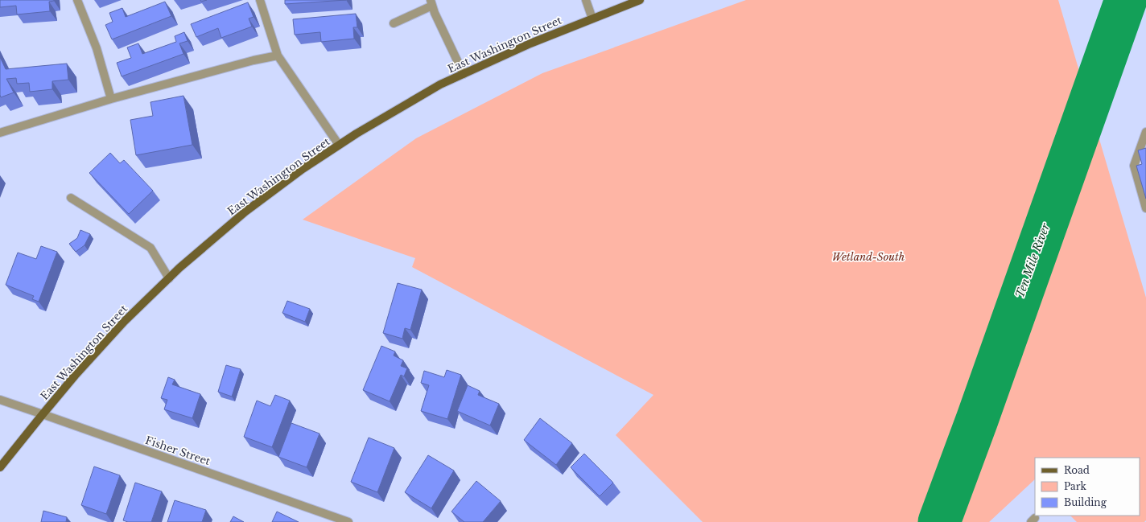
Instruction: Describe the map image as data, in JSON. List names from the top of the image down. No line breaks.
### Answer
{"streets":{"main road":["East Washington Street"],"street":["Fisher Street"]},"crossings":[["East Washington Street","Fisher Street"]],"water":["Ten Mile River"],"parks":["Wetland-South"],"legend":["Road","Park","Building"]}
